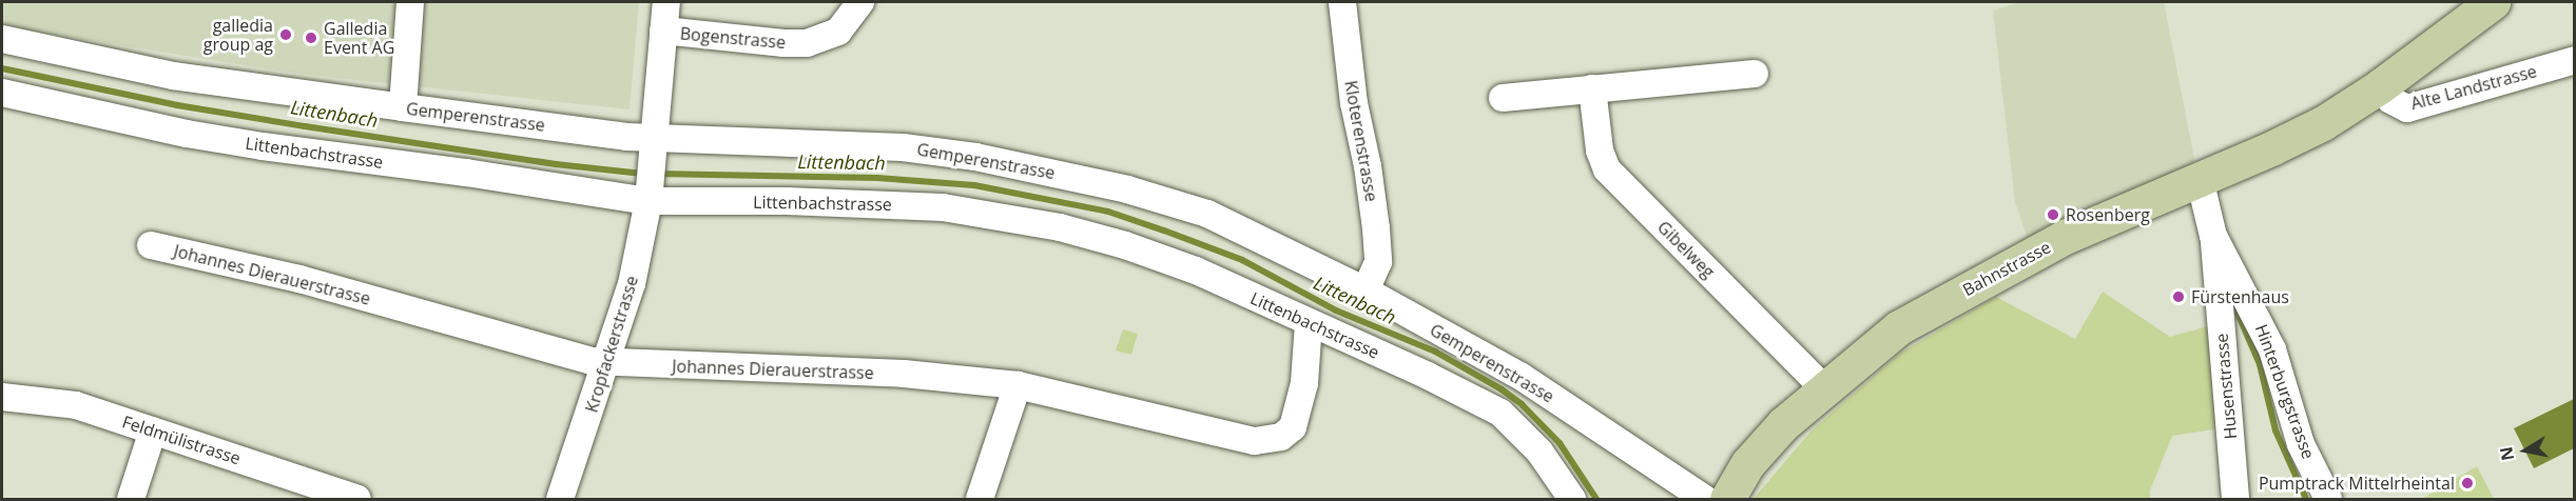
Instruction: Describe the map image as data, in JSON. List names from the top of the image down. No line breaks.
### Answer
{"streets":{"main road":["Bahnstrasse"],"street":["Bogenstrasse","Alte Landstrasse","Gemperenstrasse","Kloterenstrasse","Littenbachstrasse","Gibelweg","Johannes Dierauerstrasse","Kropfackerstrasse","Husenstrasse","Hinterburgstrasse","Feldmülistrasse"]},"crossings":[["Bogenstrasse","Kropfackerstrasse"],["Alte Landstrasse","Bahnstrasse"],["Gemperenstrasse","Kloterenstrasse"],["Gemperenstrasse","Kropfackerstrasse"],["Littenbachstrasse","Johannes Dierauerstrasse"],["Littenbachstrasse","Kropfackerstrasse"],["Gibelweg","Bahnstrasse"],["Bahnstrasse","Hinterburgstrasse"],["Johannes Dierauerstrasse","Kropfackerstrasse"],["Husenstrasse","Hinterburgstrasse"]],"water":["Littenbach"],"places":["galledia group ag","Galledia Event AG","Rosenberg","Fürstenhaus","Pumptrack Mittelrheintal"],"north":"left"}
